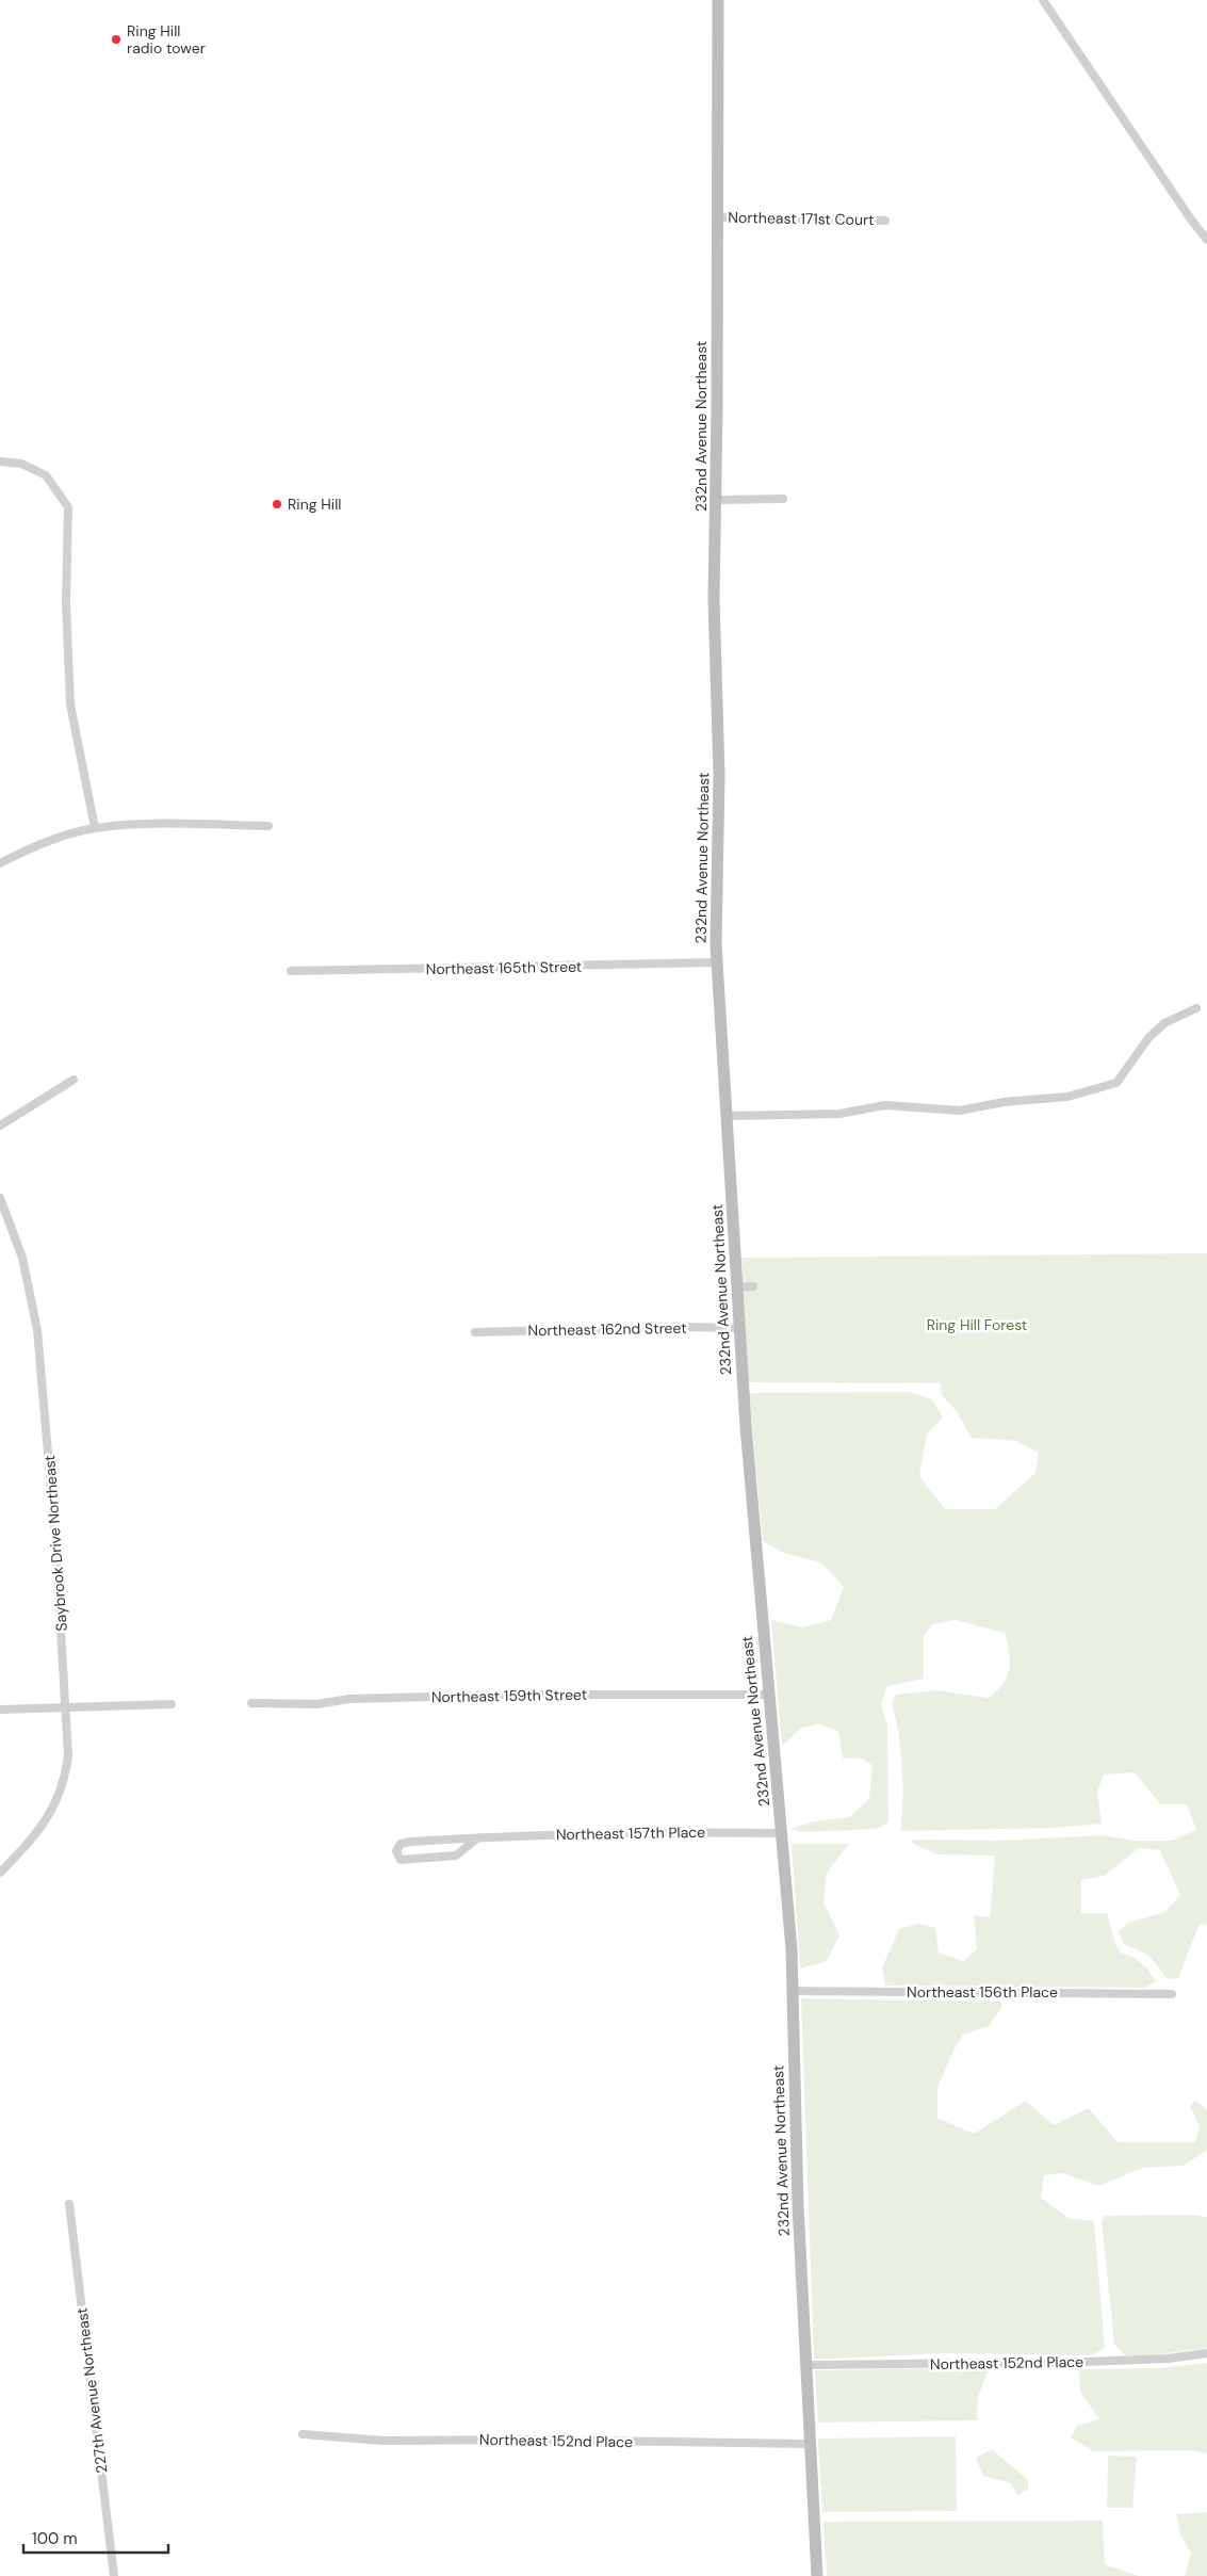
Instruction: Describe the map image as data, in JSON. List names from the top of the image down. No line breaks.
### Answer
{"streets":{"street":["Northeast 171st Court","232nd Avenue Northeast","Northeast 165th Street","Northeast 162nd Street","Saybrook Drive Northeast","Northeast 159th Street","Northeast 157th Place","Northeast 156th Place","Northeast 152nd Place","227th Avenue Northeast"]},"crossings":[["Northeast 171st Court","232nd Avenue Northeast"],["232nd Avenue Northeast","Northeast 165th Street"],["232nd Avenue Northeast","Northeast 162nd Street"],["232nd Avenue Northeast","Northeast 159th Street"],["232nd Avenue Northeast","Northeast 157th Place"],["232nd Avenue Northeast","Northeast 156th Place"],["232nd Avenue Northeast","Northeast 152nd Place"]],"parks":["Ring Hill Forest"],"places":["Ring Hill radio tower","Ring Hill"],"scale_bar":"100 m"}
